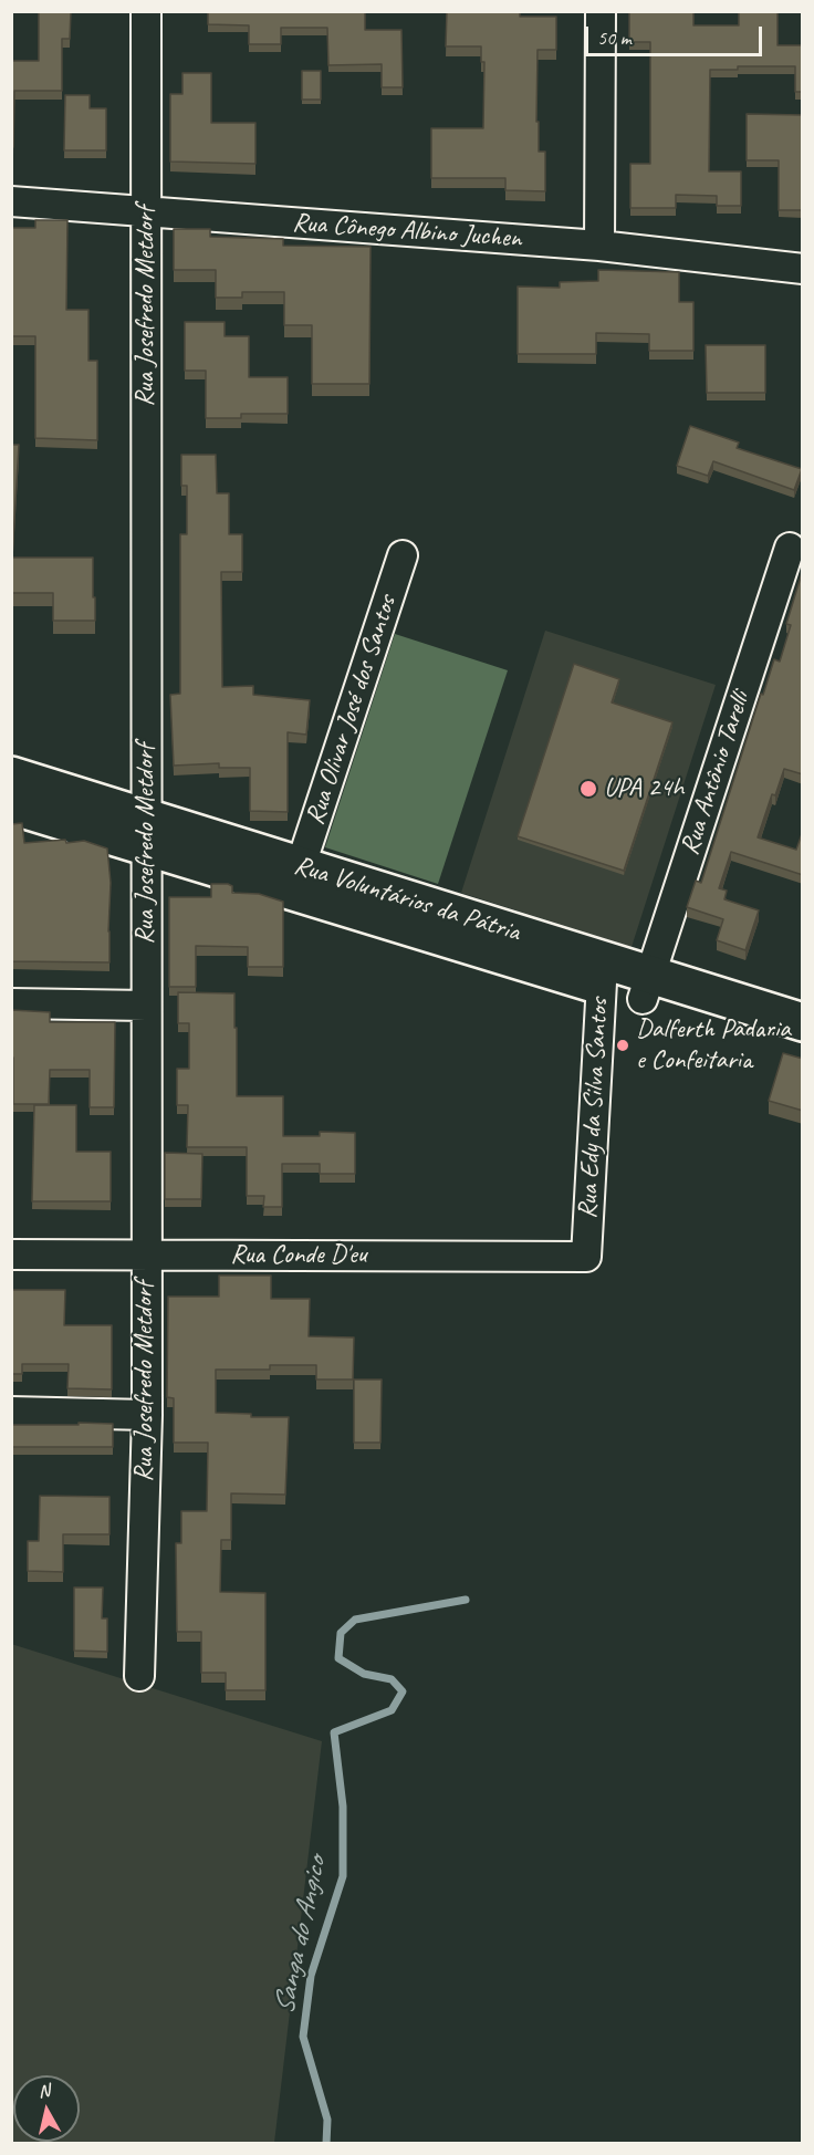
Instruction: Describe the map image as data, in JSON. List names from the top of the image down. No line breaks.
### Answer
{"streets":{"main road":["Rua Voluntários da Pátria"],"street":["Rua Cônego Albino Juchen","Rua Josefredo Metdorf","Rua Olivar José dos Santos","Rua Antônio Tarelli","Rua Edy da Silva Santos","Rua Conde D'eu"]},"crossings":[["Rua Cônego Albino Juchen","Rua Josefredo Metdorf"],["Rua Josefredo Metdorf","Rua Voluntários da Pátria"],["Rua Josefredo Metdorf","Rua Conde D'eu"],["Rua Olivar José dos Santos","Rua Voluntários da Pátria"],["Rua Antônio Tarelli","Rua Voluntários da Pátria"],["Rua Voluntários da Pátria","Rua Edy da Silva Santos"],["Rua Edy da Silva Santos","Rua Conde D'eu"]],"water":["Sanga do Angico"],"places":["UPA 24h","Dalferth Padaria e Confeitaria"],"scale_bar":"50 m","north":"top"}
